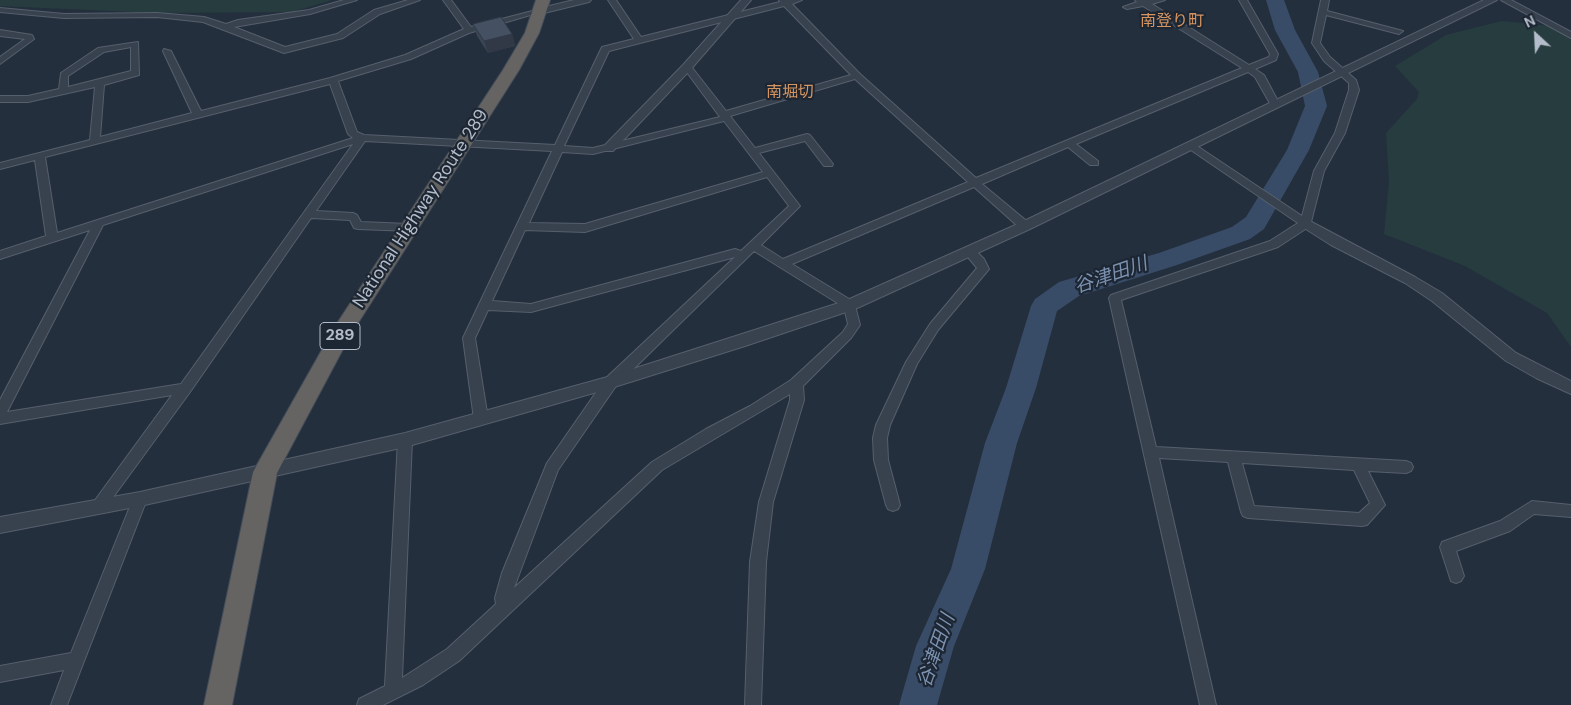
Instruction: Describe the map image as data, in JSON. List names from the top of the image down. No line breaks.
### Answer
{"streets":{"highway":["National Highway Route 289","289"]},"districts":["南登り町","南堀切"],"water":["谷津田川"],"north":"top left"}
